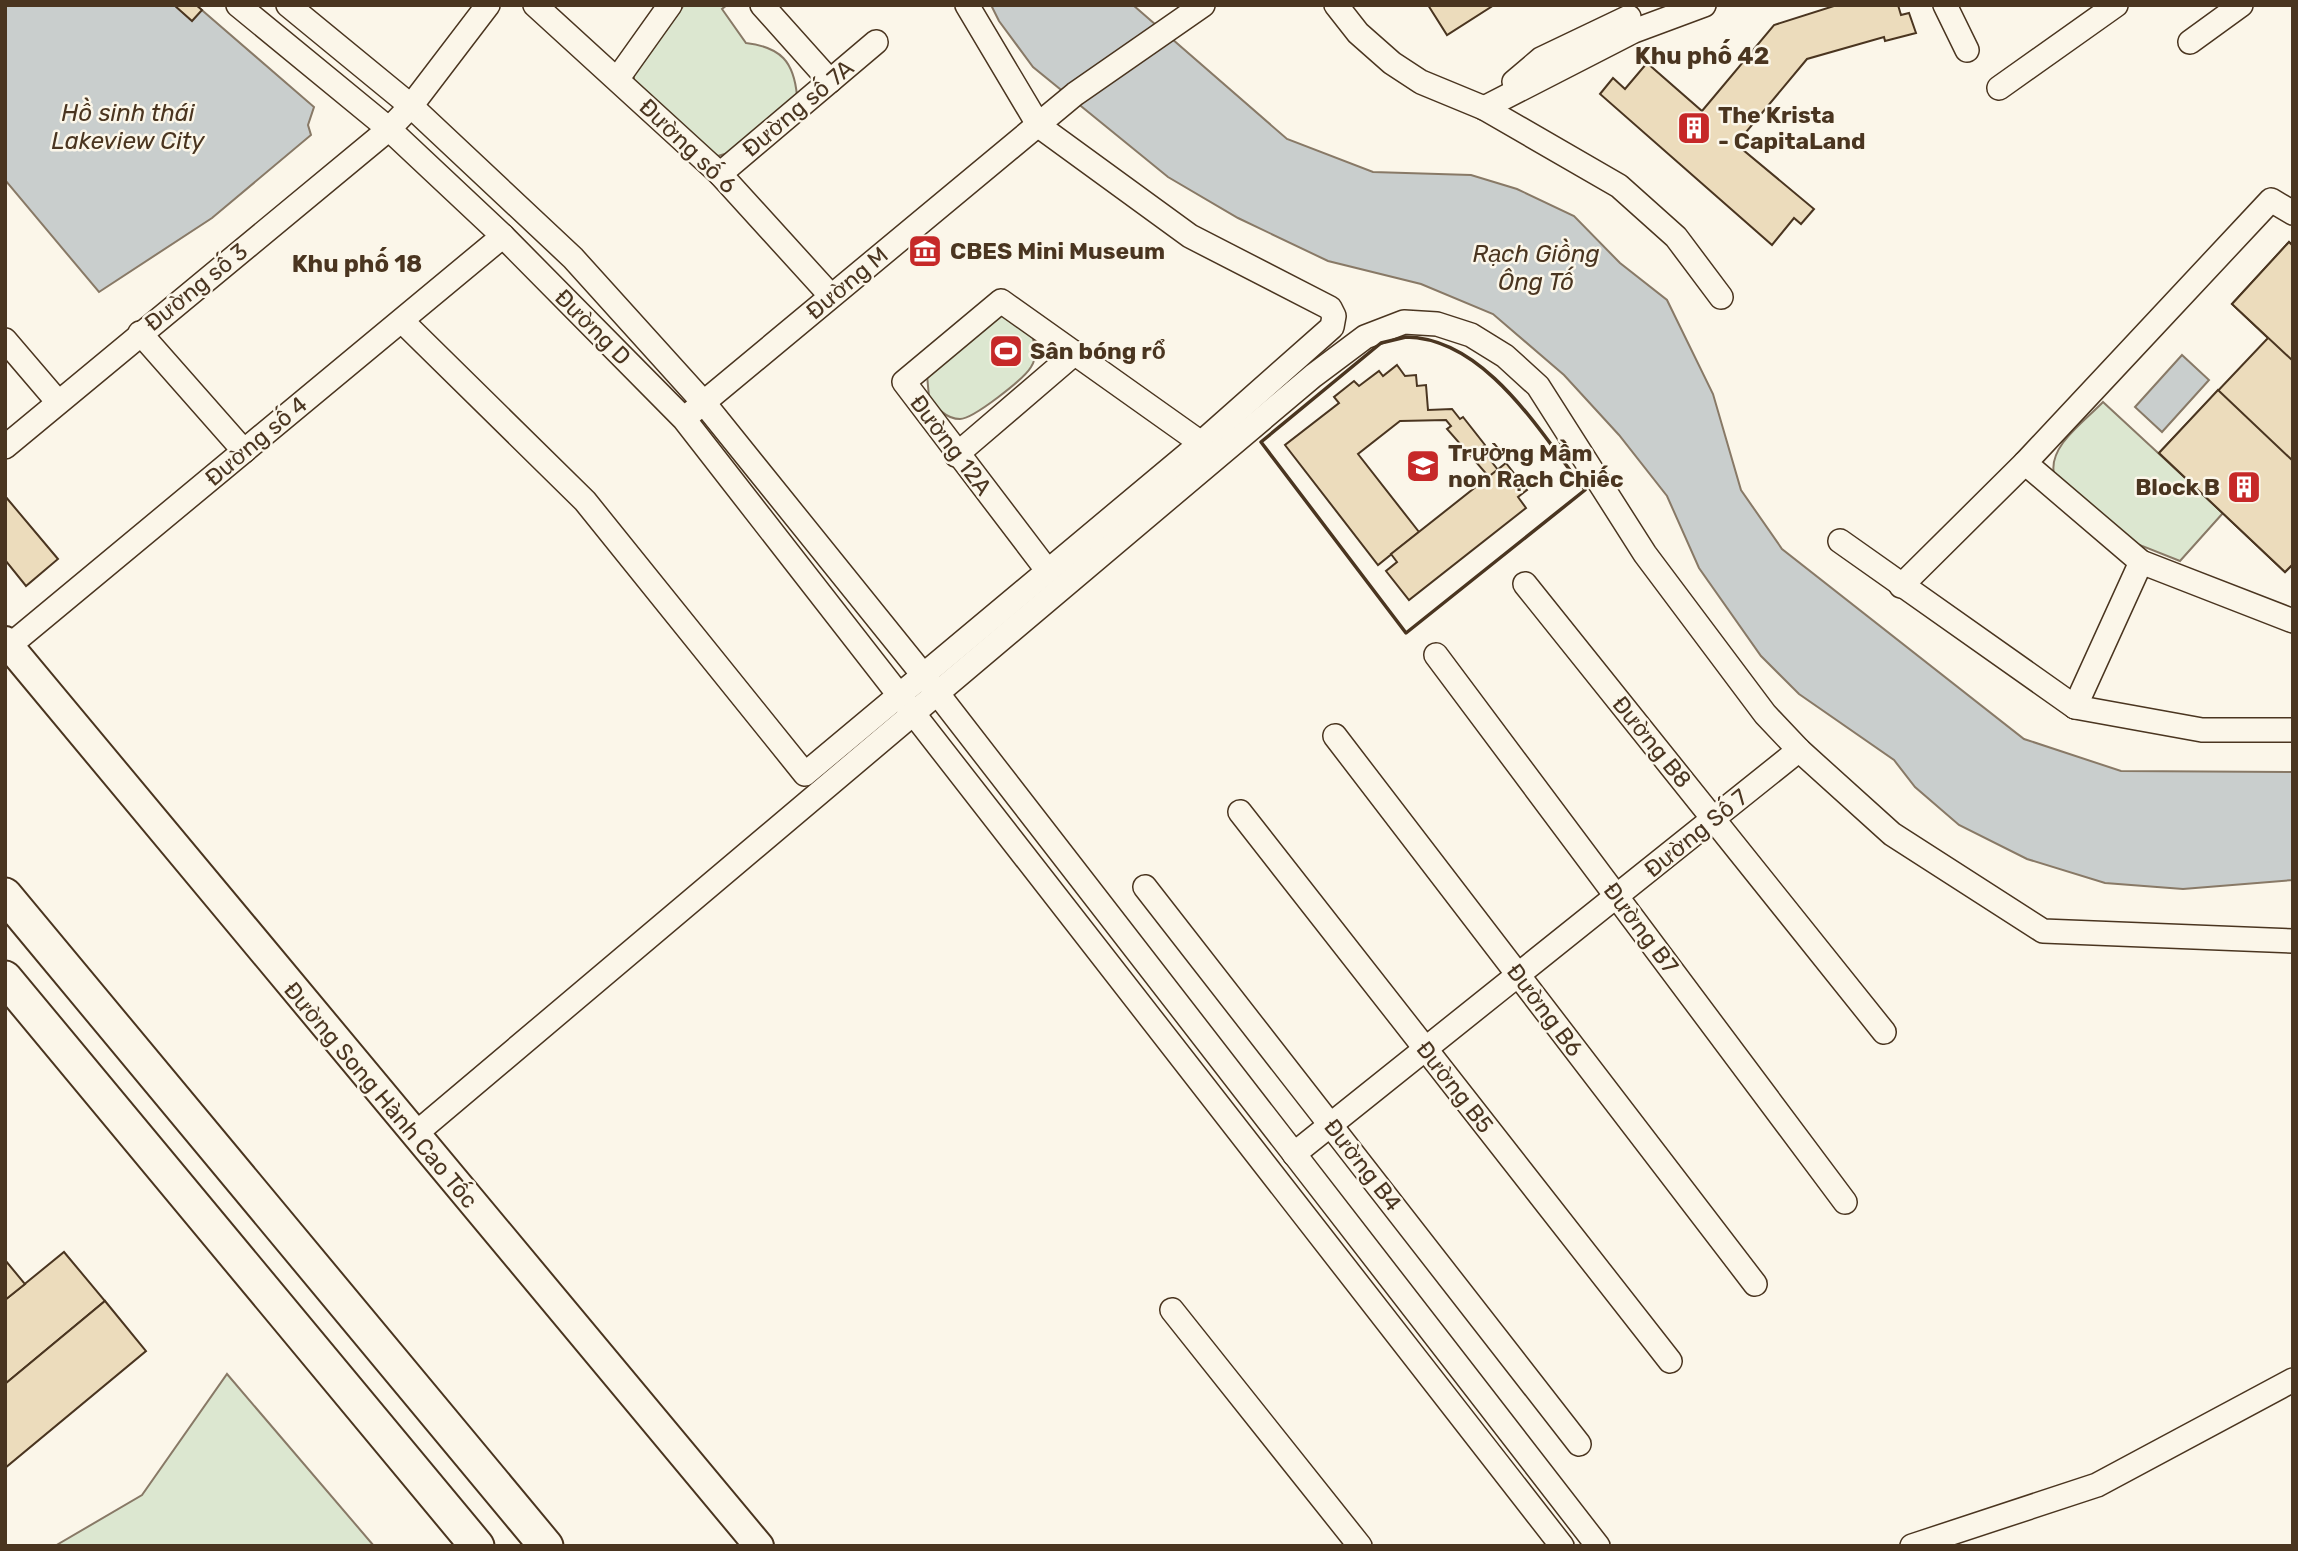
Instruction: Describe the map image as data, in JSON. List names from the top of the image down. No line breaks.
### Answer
{"streets":{"main road":["Đường Song Hành Cao Tốc"],"street":["Đường số 7A","Đường số 6","Đường M","Đường số 3","Đường D","Đường số 4","Đường 12A","Đường B8","Đường Số 7","Đường B7","Đường B6","Đường B5","Đường B4"]},"crossings":[["Đường số 7A","Đường số 6"],["Đường số 6","Đường M"],["Đường M","Đường D"],["Đường số 3","Đường D"],["Đường D","Đường số 4"],["Đường D","Đường Số 7"],["Đường số 4","Đường Song Hành Cao Tốc"],["Đường B8","Đường Số 7"],["Đường Số 7","Đường B7"],["Đường Số 7","Đường B6"],["Đường Số 7","Đường B5"],["Đường Số 7","Đường B4"]],"districts":["Khu phố 42","Khu phố 18"],"water":["Hồ sinh thái Lakeview City","Rạch Giồng Ông Tố"],"places":{"building":["The Krista - CapitaLand","Block B"],"museum":["CBES Mini Museum"],"sports":["Sân bóng rổ"],"school or university":["Trường Mầm non Rạch Chiếc"]}}
